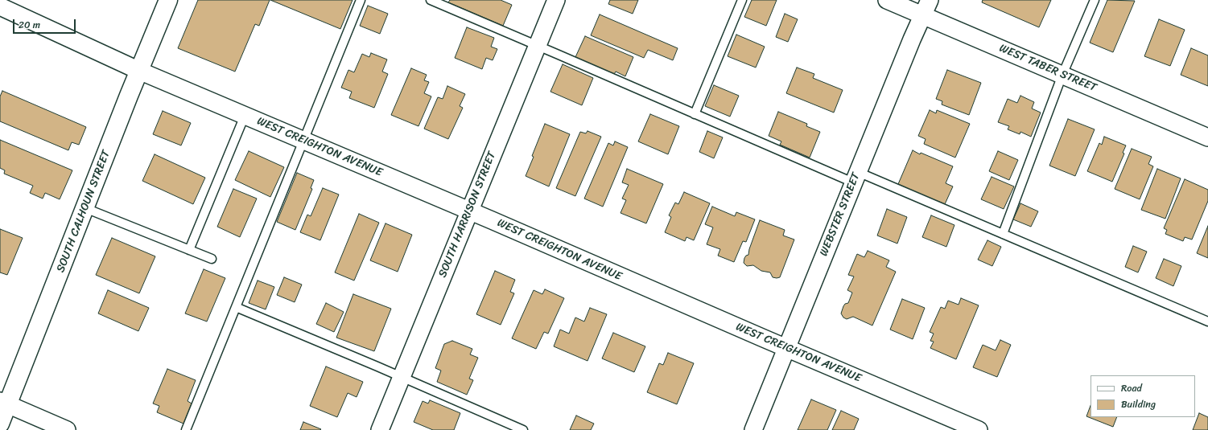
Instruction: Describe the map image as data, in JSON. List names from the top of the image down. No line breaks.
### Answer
{"streets":{"street":["WEST TABER STREET","WEST CREIGHTON AVENUE","SOUTH CALHOUN STREET","SOUTH HARRISON STREET","WEBSTER STREET"]},"crossings":[["WEST TABER STREET","WEBSTER STREET"],["WEST CREIGHTON AVENUE","SOUTH CALHOUN STREET"],["WEST CREIGHTON AVENUE","SOUTH HARRISON STREET"],["WEST CREIGHTON AVENUE","WEBSTER STREET"]],"legend":["Road","Building"],"scale_bar":"20 m"}
